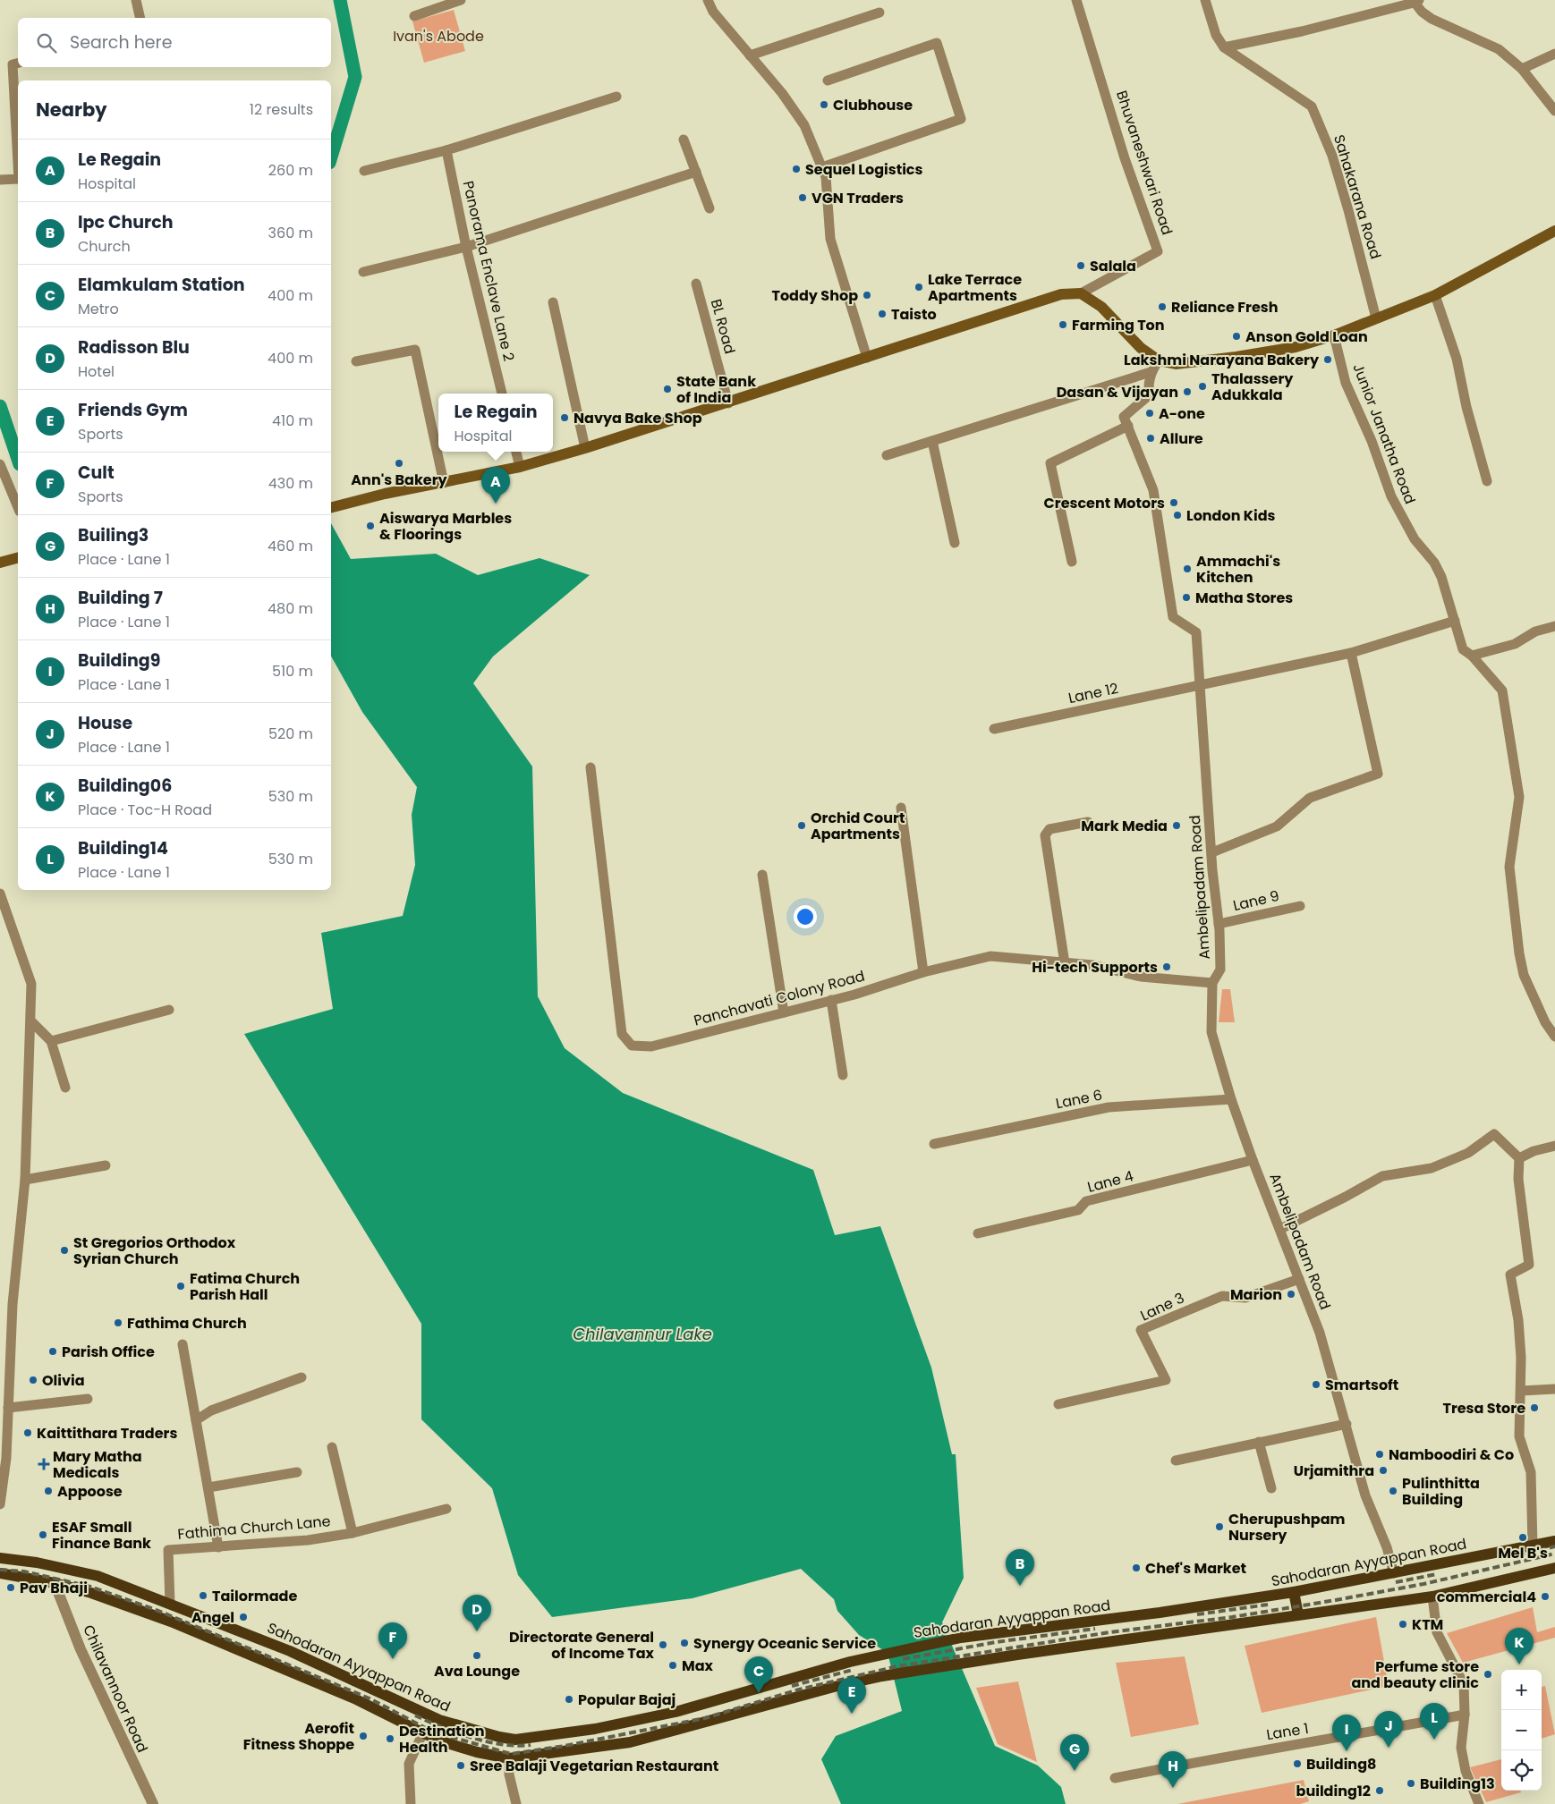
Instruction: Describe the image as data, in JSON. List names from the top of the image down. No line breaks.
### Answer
{"streets":{"main road":["Sahodaran Ayyappan Road"],"street":["Bhuvaneshwari Road","Sahakarana Road","Panorama Enclave Lane 2","BL Road","Junior Janatha Road","Lane 12","Ambelipadam Road","Lane 9","Panchavati Colony Road","Lane 6","Lane 4","Lane 3","Fathima Church Lane","Chilavannoor Road","Lane 1"]},"crossings":[["Junior Janatha Road","Lane 12"],["Lane 12","Ambelipadam Road"],["Ambelipadam Road","Lane 9"],["Ambelipadam Road","Panchavati Colony Road"],["Ambelipadam Road","Lane 6"],["Ambelipadam Road","Lane 4"],["Ambelipadam Road","Lane 3"],["Ambelipadam Road","Sahodaran Ayyappan Road"],["Fathima Church Lane","Sahodaran Ayyappan Road"]],"water":["Chilavannur Lake"],"parks":["Ivan's Abode"],"places":{"other":["Clubhouse","Sequel Logistics","VGN Traders","Salala","Lake Terrace Apartments","Toddy Shop","Reliance Fresh","Taisto","Farming Ton","Anson Gold Loan","Lakshmi Narayana Bakery","Thalassery Adukkala","State Bank of India","Dasan & Vijayan","A-one","Navya Bake Shop","Allure","Ann's Bakery","Crescent Motors","London Kids","Aiswarya Marbles & Floorings","Ammachi's Kitchen","Matha Stores","Orchid Court Apartments","Mark Media","Hi-tech Supports","St Gregorios Orthodox Syrian Church","Fatima Church Parish Hall","Marion","Fathima Church","Parish Office","Olivia","Smartsoft","Tresa Store","Kaittithara Traders","Namboodiri & Co","Urjamithra","Appoose","Pulinthitta Building","Cherupushpam Nursery","ESAF Small Finance Bank","Mel B's","Chef's Market","Pav Bhaji","Tailormade","commercial4","Angel","KTM","Synergy Oceanic Service","Directorate General of Income Tax","Ava Lounge","Max","Perfume store and beauty clinic","Popular Bajaj","Aerofit Fitness Shoppe","Destination Health","Building8","Sree Balaji Vegetarian Restaurant","Building13","building12"],"health":["Mary Matha Medicals"]},"page":{"search":"Search here","heading":["Nearby","12 results"],"list":[{"mark":"A","name":"Le Regain","note":"Hospital","value":"260 m"},{"mark":"B","name":"Ipc Church","note":"Church","value":"360 m"},{"mark":"C","name":"Elamkulam Station","note":"Metro","value":"400 m"},{"mark":"D","name":"Radisson Blu","note":"Hotel","value":"400 m"},{"mark":"E","name":"Friends Gym","note":"Sports","value":"410 m"},{"mark":"F","name":"Cult","note":"Sports","value":"430 m"},{"mark":"G","name":"Builing3","note":"Place · Lane 1","value":"460 m"},{"mark":"H","name":"Building 7","note":"Place · Lane 1","value":"480 m"},{"mark":"I","name":"Building9","note":"Place · Lane 1","value":"510 m"},{"mark":"J","name":"House","note":"Place · Lane 1","value":"520 m"},{"mark":"K","name":"Building06","note":"Place · Toc-H Road","value":"530 m"},{"mark":"L","name":"Building14","note":"Place · Lane 1","value":"530 m"}],"popup":["Le Regain","Hospital"],"pins":["A","B","D","F","K","C","E","L","J","I","G","H"],"map_buttons":["+","−"]}}
